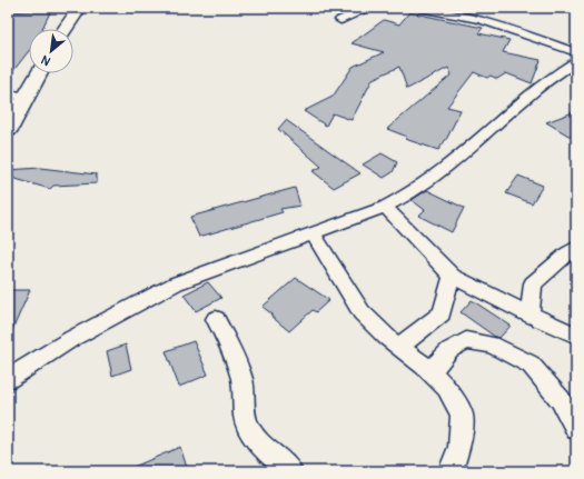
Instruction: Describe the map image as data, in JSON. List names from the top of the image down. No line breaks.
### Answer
{"north":"bottom left"}
